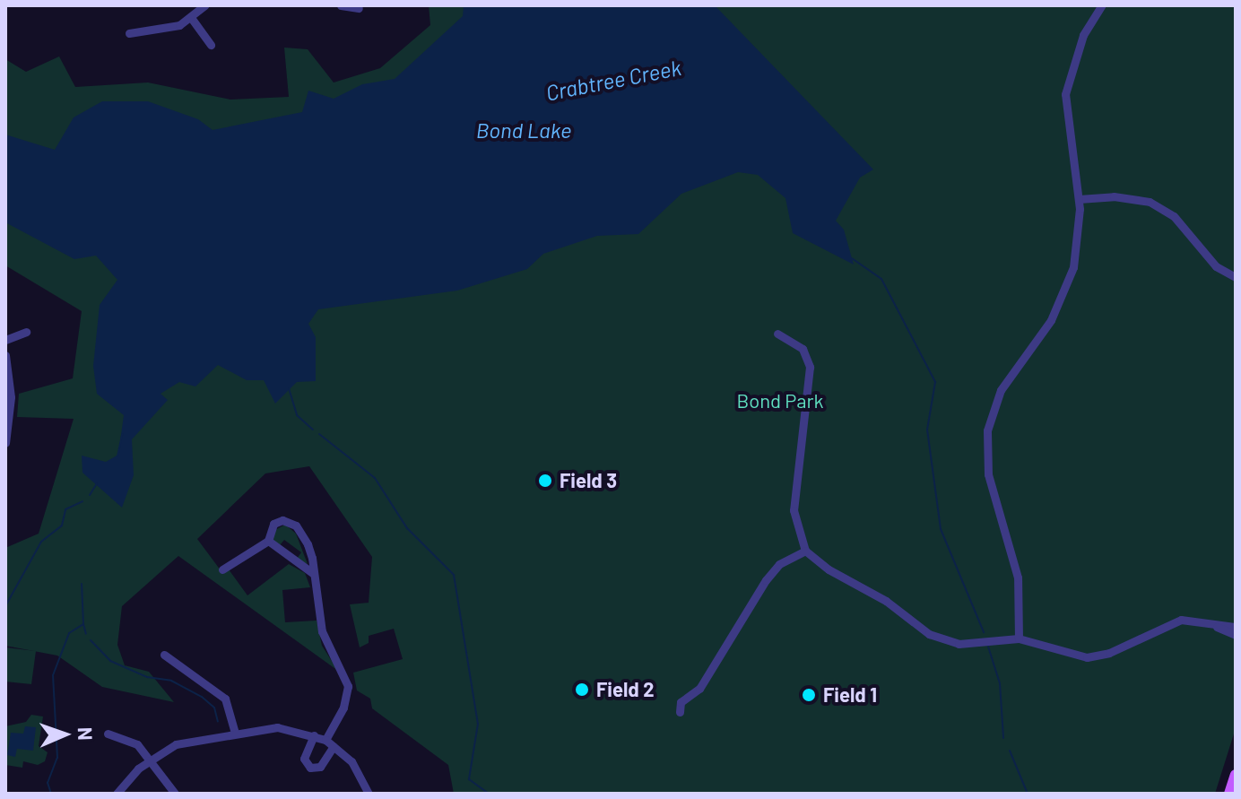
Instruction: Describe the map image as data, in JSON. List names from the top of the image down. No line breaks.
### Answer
{"water":["Crabtree Creek","Bond Lake"],"parks":["Bond Park"],"places":["Field 3","Field 2","Field 1"],"north":"right"}
